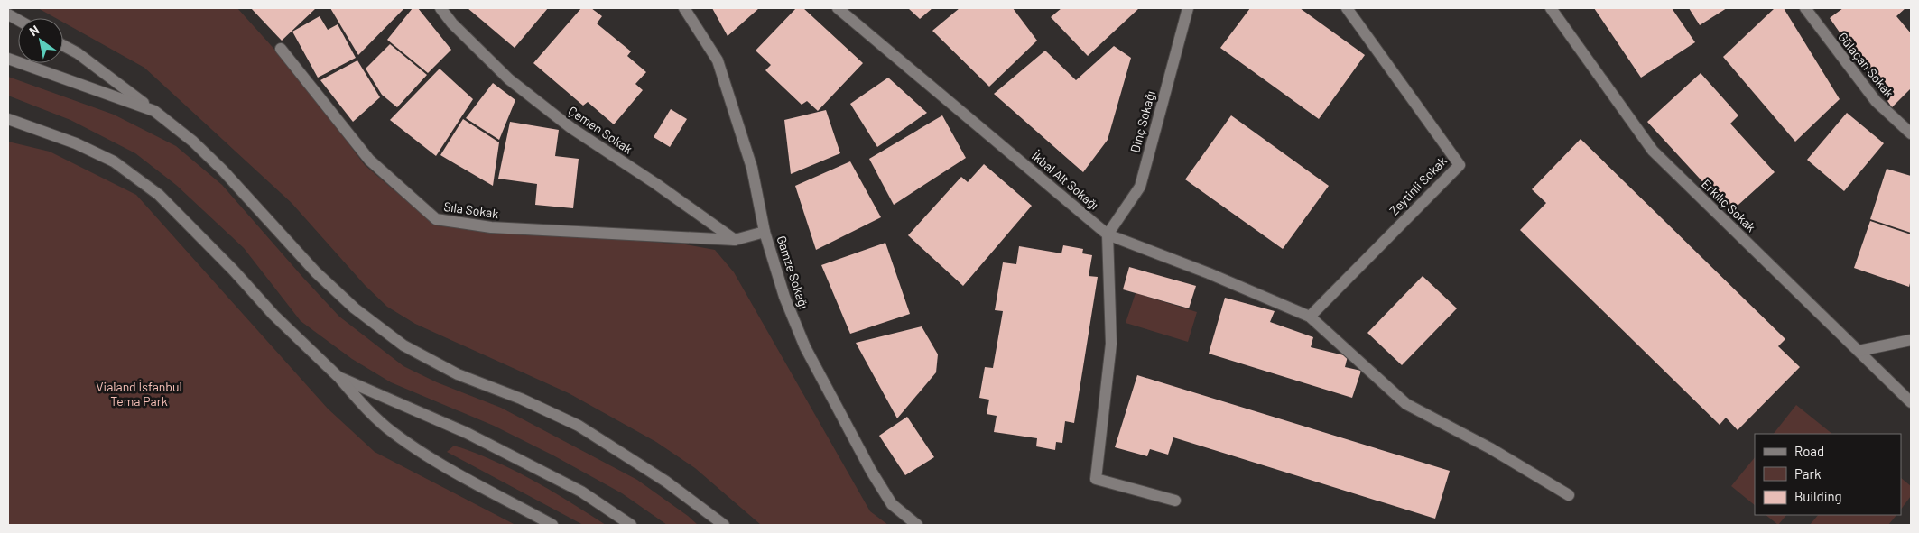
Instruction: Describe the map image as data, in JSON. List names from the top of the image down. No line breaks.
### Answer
{"streets":{"street":["Gülaçan Sokak","Dinç Sokağı","Çemen Sokak","İkbal Alt Sokağı","Zeytinli Sokak","Erkılıç Sokak","Sıla Sokak","Gamze Sokağı"]},"crossings":[["Dinç Sokağı","İkbal Alt Sokağı"],["Çemen Sokak","Sıla Sokak"],["İkbal Alt Sokağı","Zeytinli Sokak"]],"parks":["Vialand İsfanbul Tema Park"],"legend":["Road","Park","Building"],"north":"top left"}
